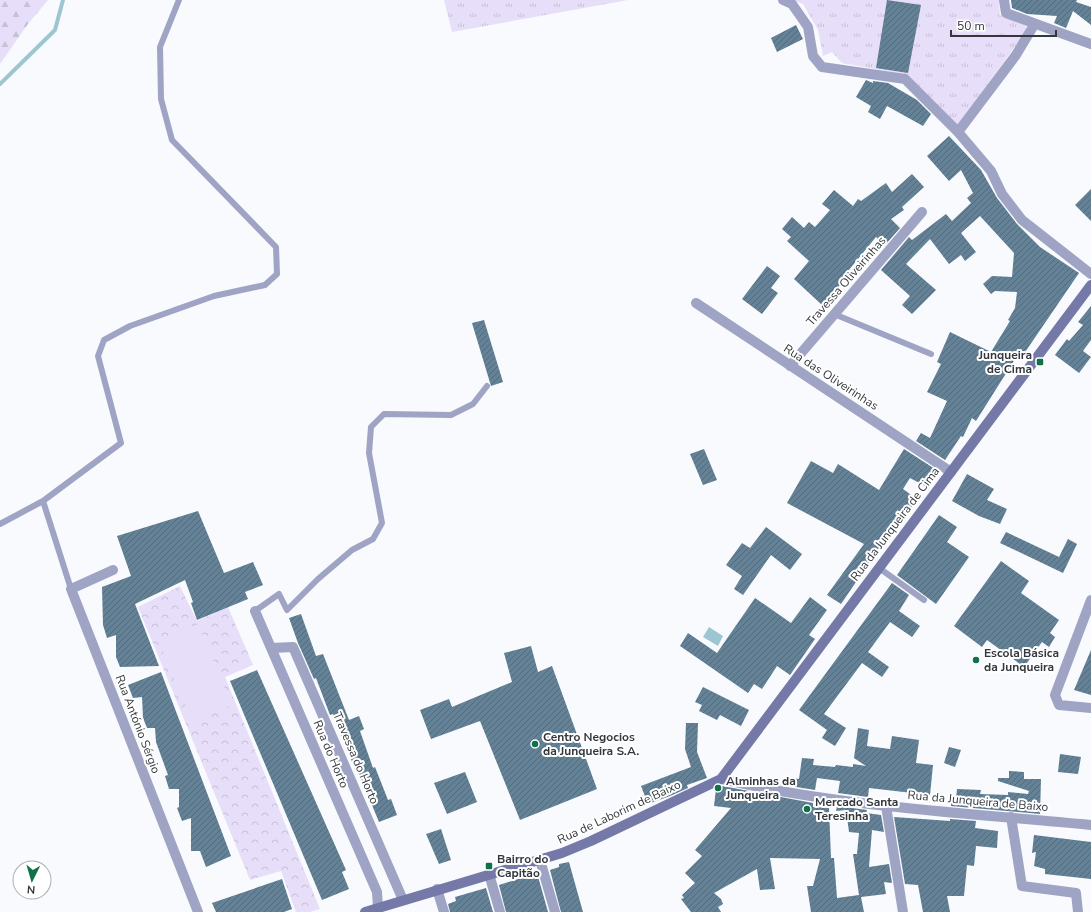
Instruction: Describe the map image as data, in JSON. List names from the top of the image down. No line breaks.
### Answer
{"streets":{"main road":["Rua da Junqueira de Cima","Rua de Laborim de Baixo"],"street":["Travessa Oliveirinhas","Rua das Oliveirinhas","Rua António Sérgio","Rua do Horto","Travessa do Horto","Rua da Junqueira de Baixo"]},"crossings":[["Travessa Oliveirinhas","Rua das Oliveirinhas"],["Rua das Oliveirinhas","Rua da Junqueira de Cima"],["Rua da Junqueira de Cima","Rua da Junqueira de Baixo"],["Rua da Junqueira de Cima","Rua de Laborim de Baixo"],["Rua do Horto","Travessa do Horto"],["Rua do Horto","Rua de Laborim de Baixo"],["Travessa do Horto","Rua de Laborim de Baixo"],["Rua da Junqueira de Baixo","Rua de Laborim de Baixo"]],"places":{"transit":["Junqueira de Cima","Bairro do Capitão"],"other":["Escola Básica da Junqueira","Centro Negocios da Junqueira S.A.","Alminhas da Junqueira","Mercado Santa Teresinha"]},"scale_bar":"50 m","north":"bottom"}
